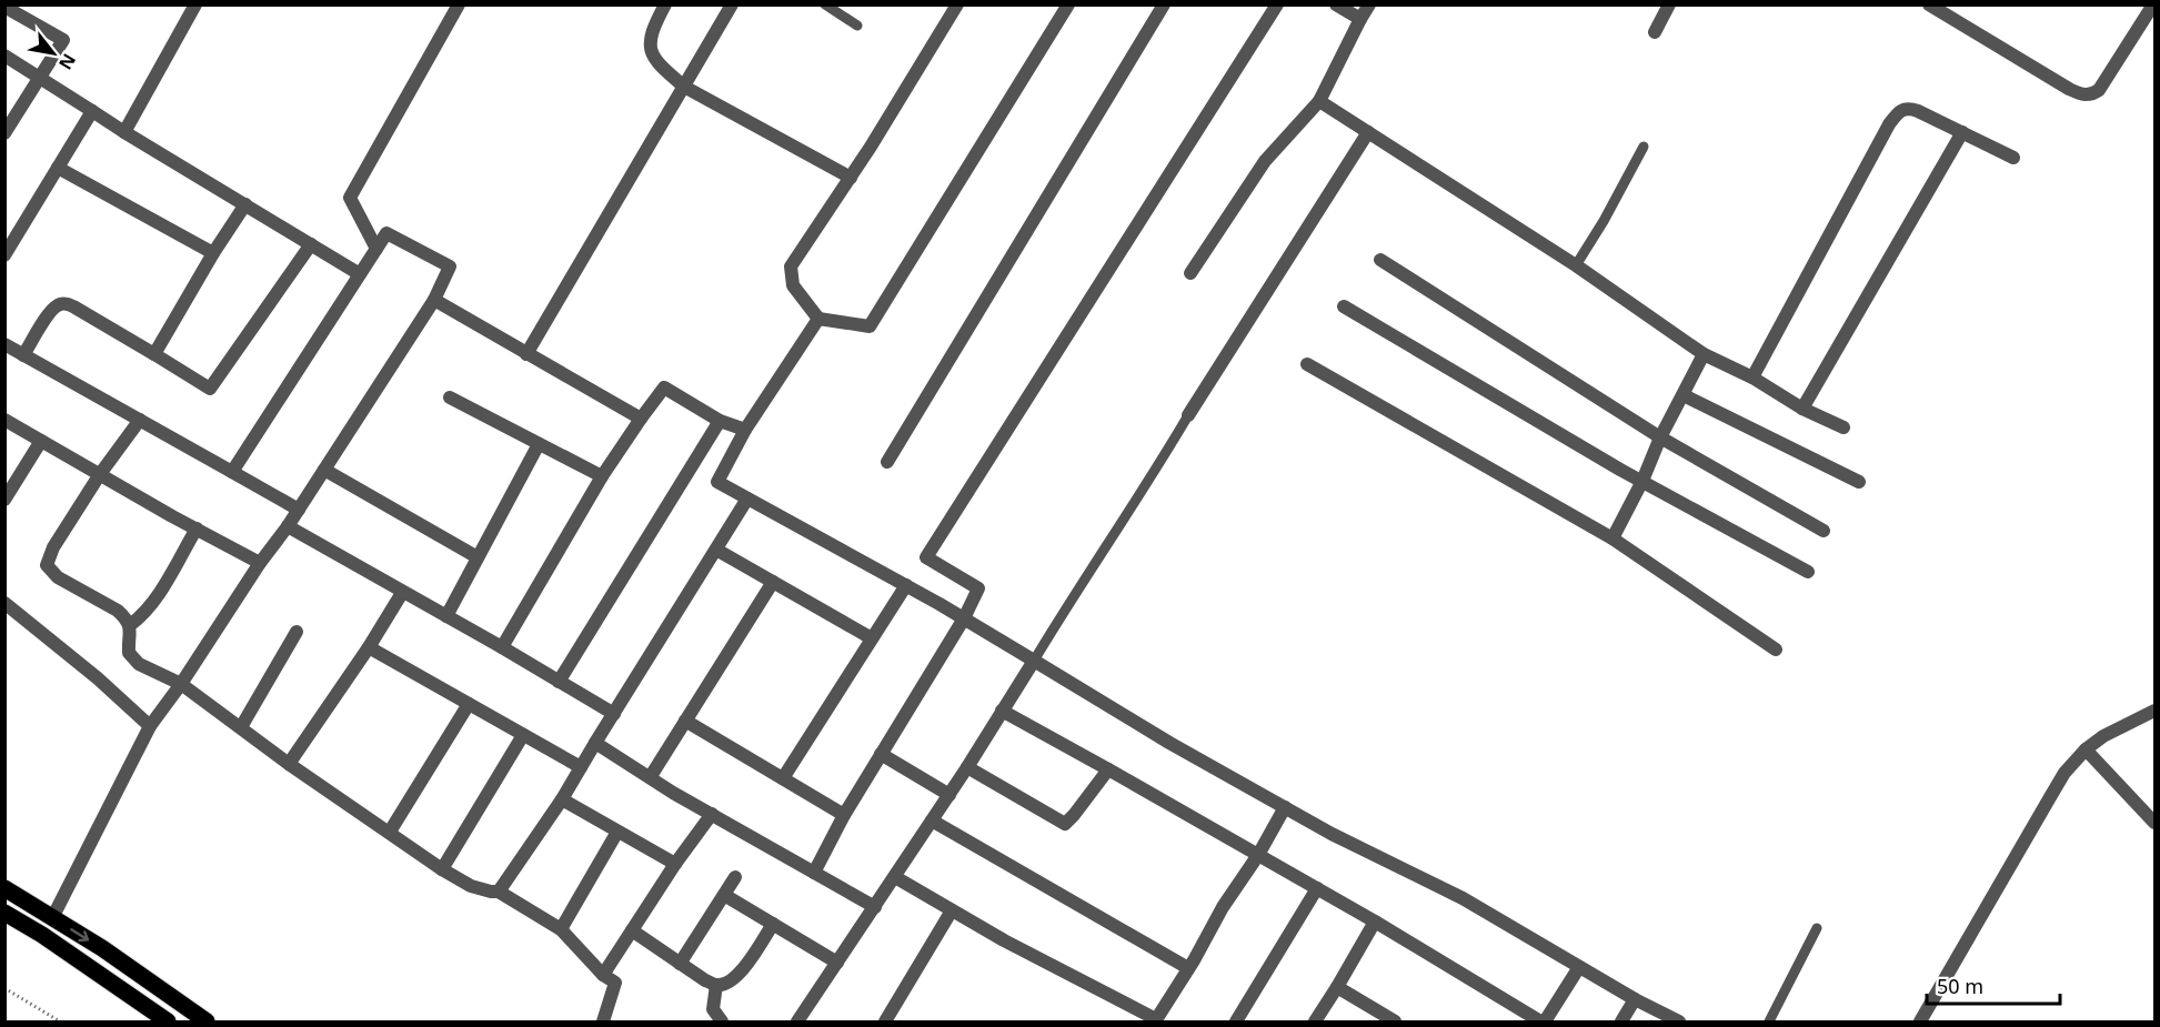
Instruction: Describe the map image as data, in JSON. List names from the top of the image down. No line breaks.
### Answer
{"scale_bar":"50 m","north":"bottom right"}
